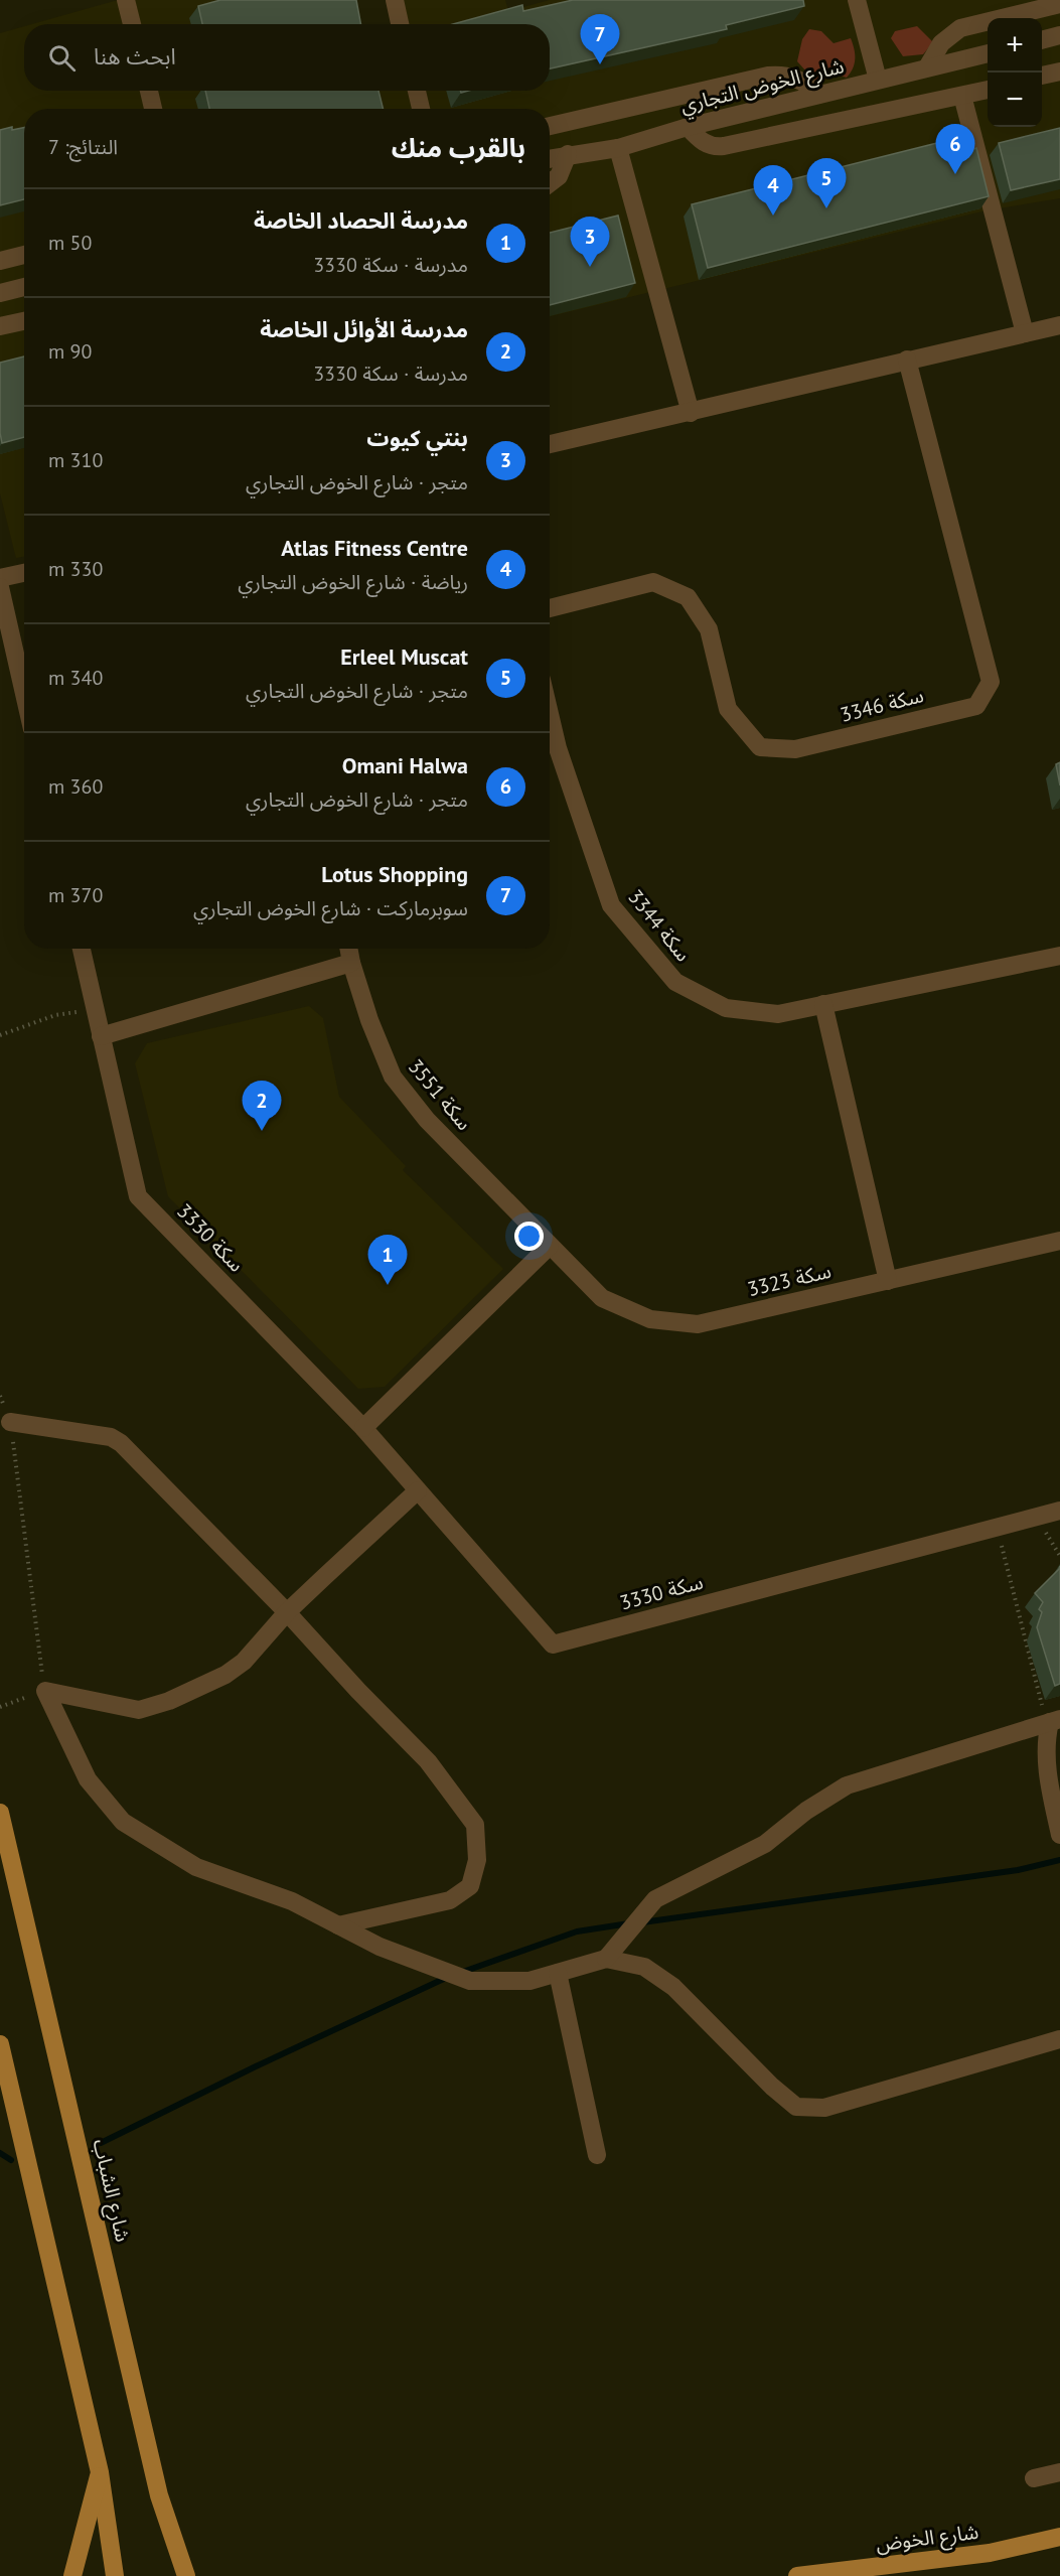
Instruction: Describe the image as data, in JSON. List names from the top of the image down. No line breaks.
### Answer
{"streets":{"main road":["شارع الشباب","شارع الخوض"],"street":["شارع الخوض التجاري","سكة 3346","سكة 3344","سكة 3551","سكة 3330","سكة 3323"]},"crossings":[["سكة 3551","سكة 3323"]],"page":{"pins":["7","6","5","4","3","2","1"],"map_buttons":["+","−"],"search":"ابحث هنا","heading":["بالقرب منك","النتائج: 7"],"list":[{"mark":"1","name":"مدرسة الحصاد الخاصة","note":"مدرسة · سكة 3330","value":"50 m"},{"mark":"2","name":"مدرسة الأوائل الخاصة","note":"مدرسة · سكة 3330","value":"90 m"},{"mark":"3","name":"بنتي كيوت","note":"متجر · شارع الخوض التجاري","value":"310 m"},{"mark":"4","name":"Atlas Fitness Centre","note":"رياضة · شارع الخوض التجاري","value":"330 m"},{"mark":"5","name":"Erleel Muscat","note":"متجر · شارع الخوض التجاري","value":"340 m"},{"mark":"6","name":"Omani Halwa","note":"متجر · شارع الخوض التجاري","value":"360 m"},{"mark":"7","name":"Lotus Shopping","note":"سوبرماركت · شارع الخوض التجاري","value":"370 m"}]}}
